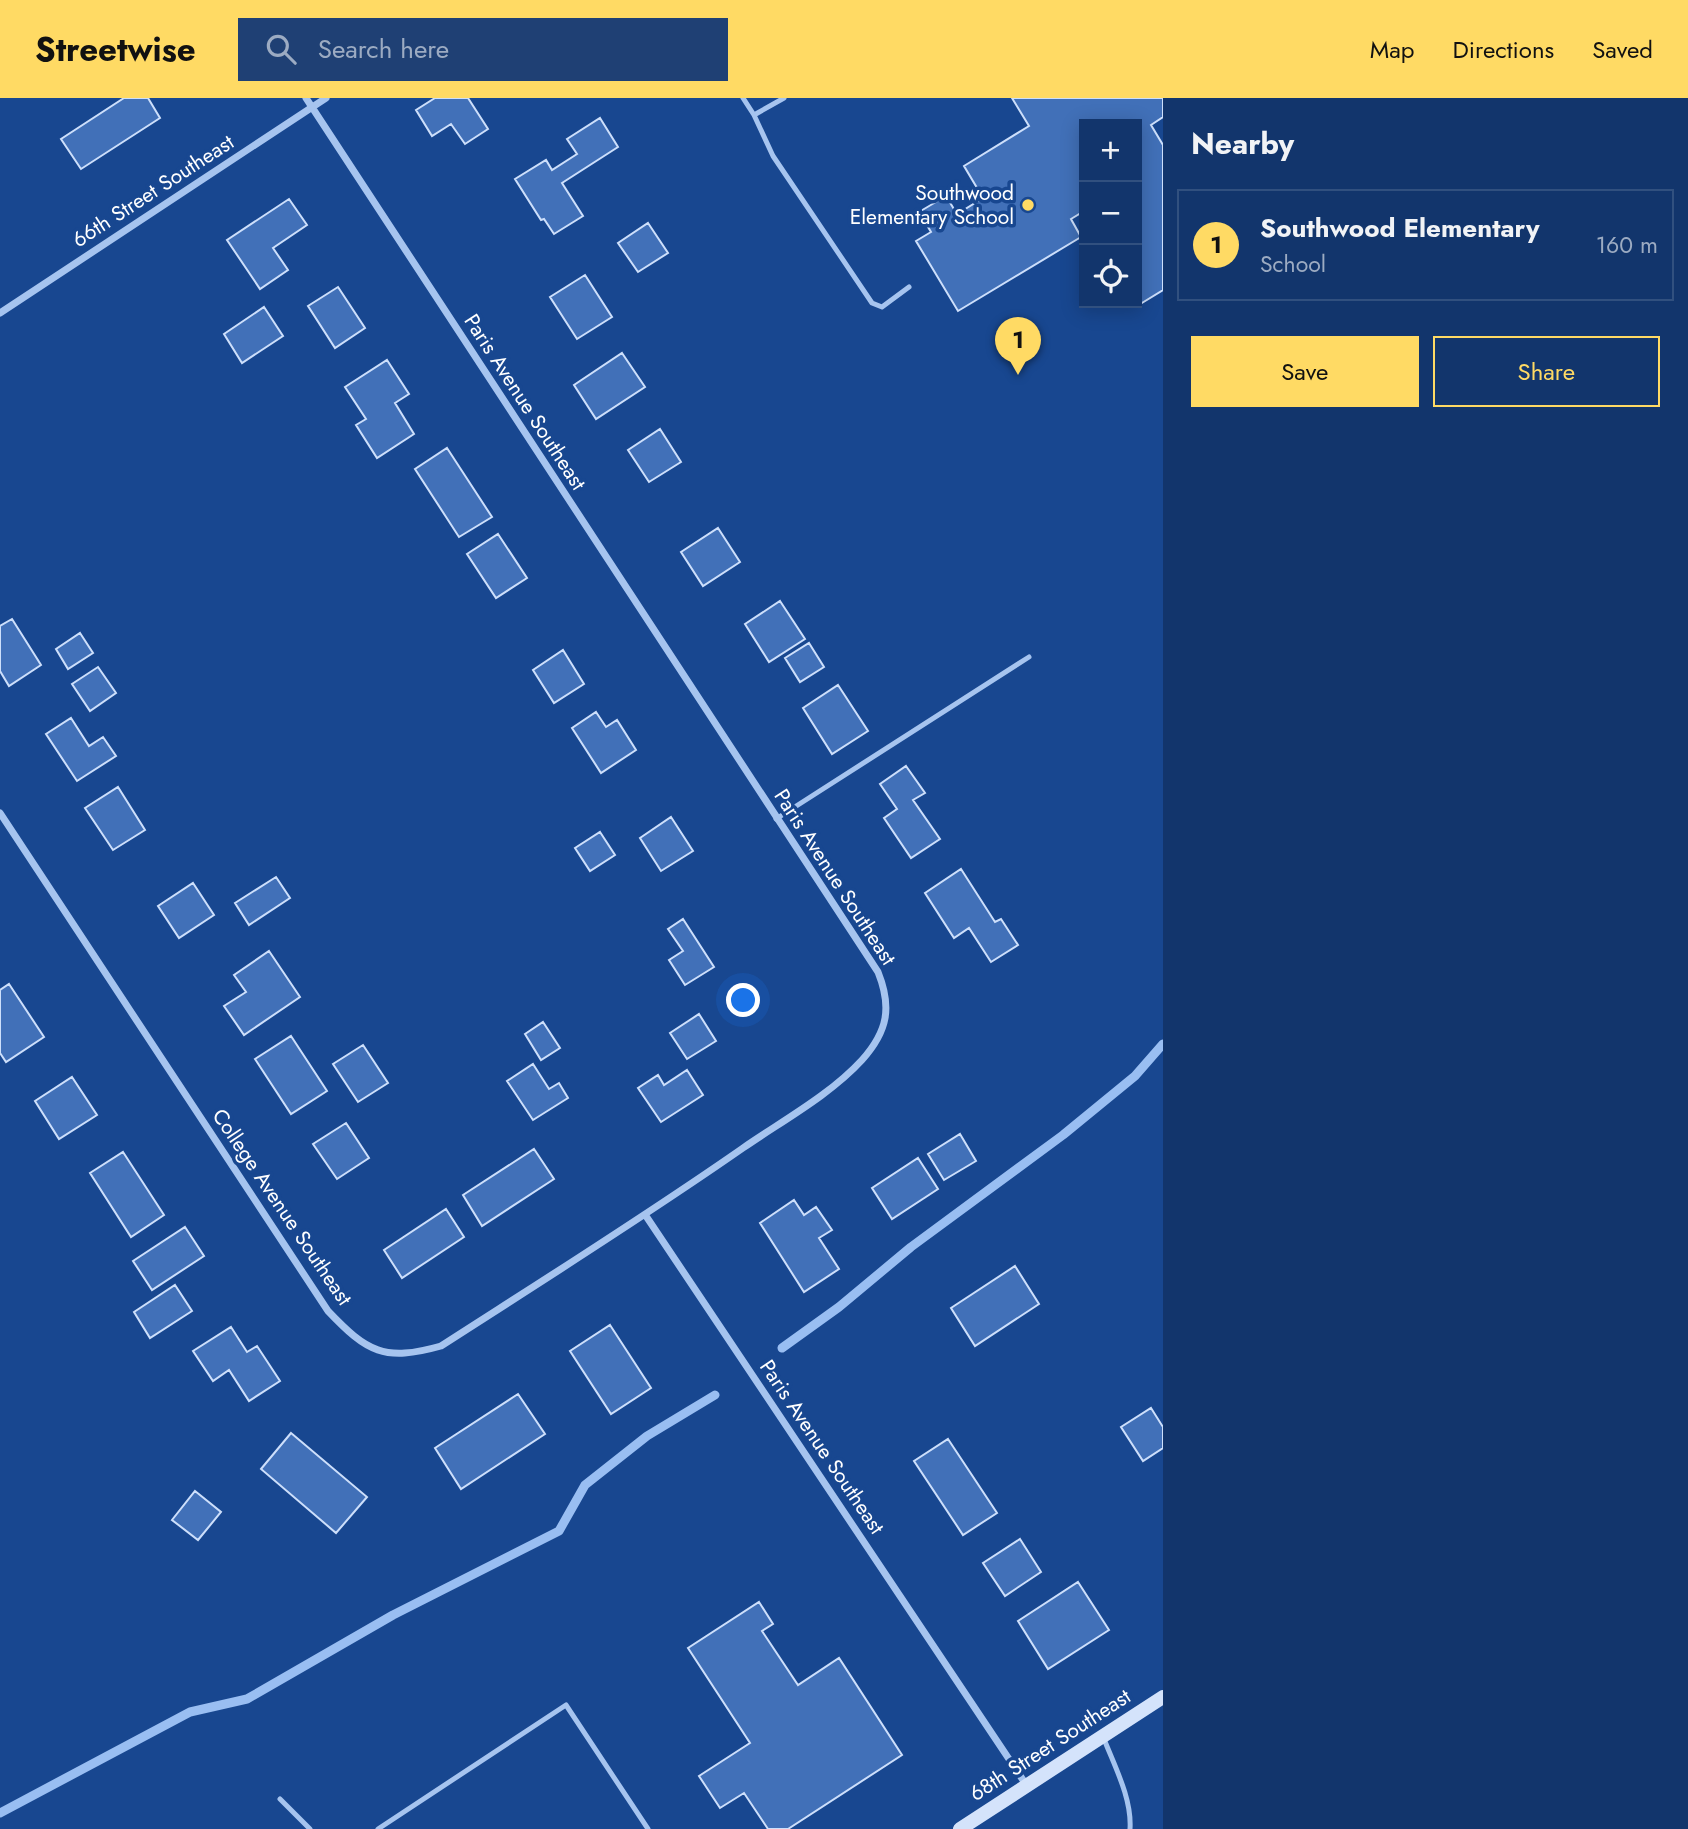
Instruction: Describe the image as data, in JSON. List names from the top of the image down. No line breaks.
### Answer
{"streets":{"main road":["68th Street Southeast"],"street":["66th Street Southeast","Paris Avenue Southeast","College Avenue Southeast"]},"crossings":[["66th Street Southeast","Paris Avenue Southeast"],["Paris Avenue Southeast","College Avenue Southeast"],["Paris Avenue Southeast","68th Street Southeast"]],"places":["Southwood Elementary School"],"page":{"header":"Streetwise","search":"Search here","nav":["Map","Directions","Saved"],"heading":"Nearby","map_buttons":["+","−"],"list":[{"mark":"1","name":"Southwood Elementary","note":"School","value":"160 m"}],"buttons":["Save","Share"],"pins":"1"}}
